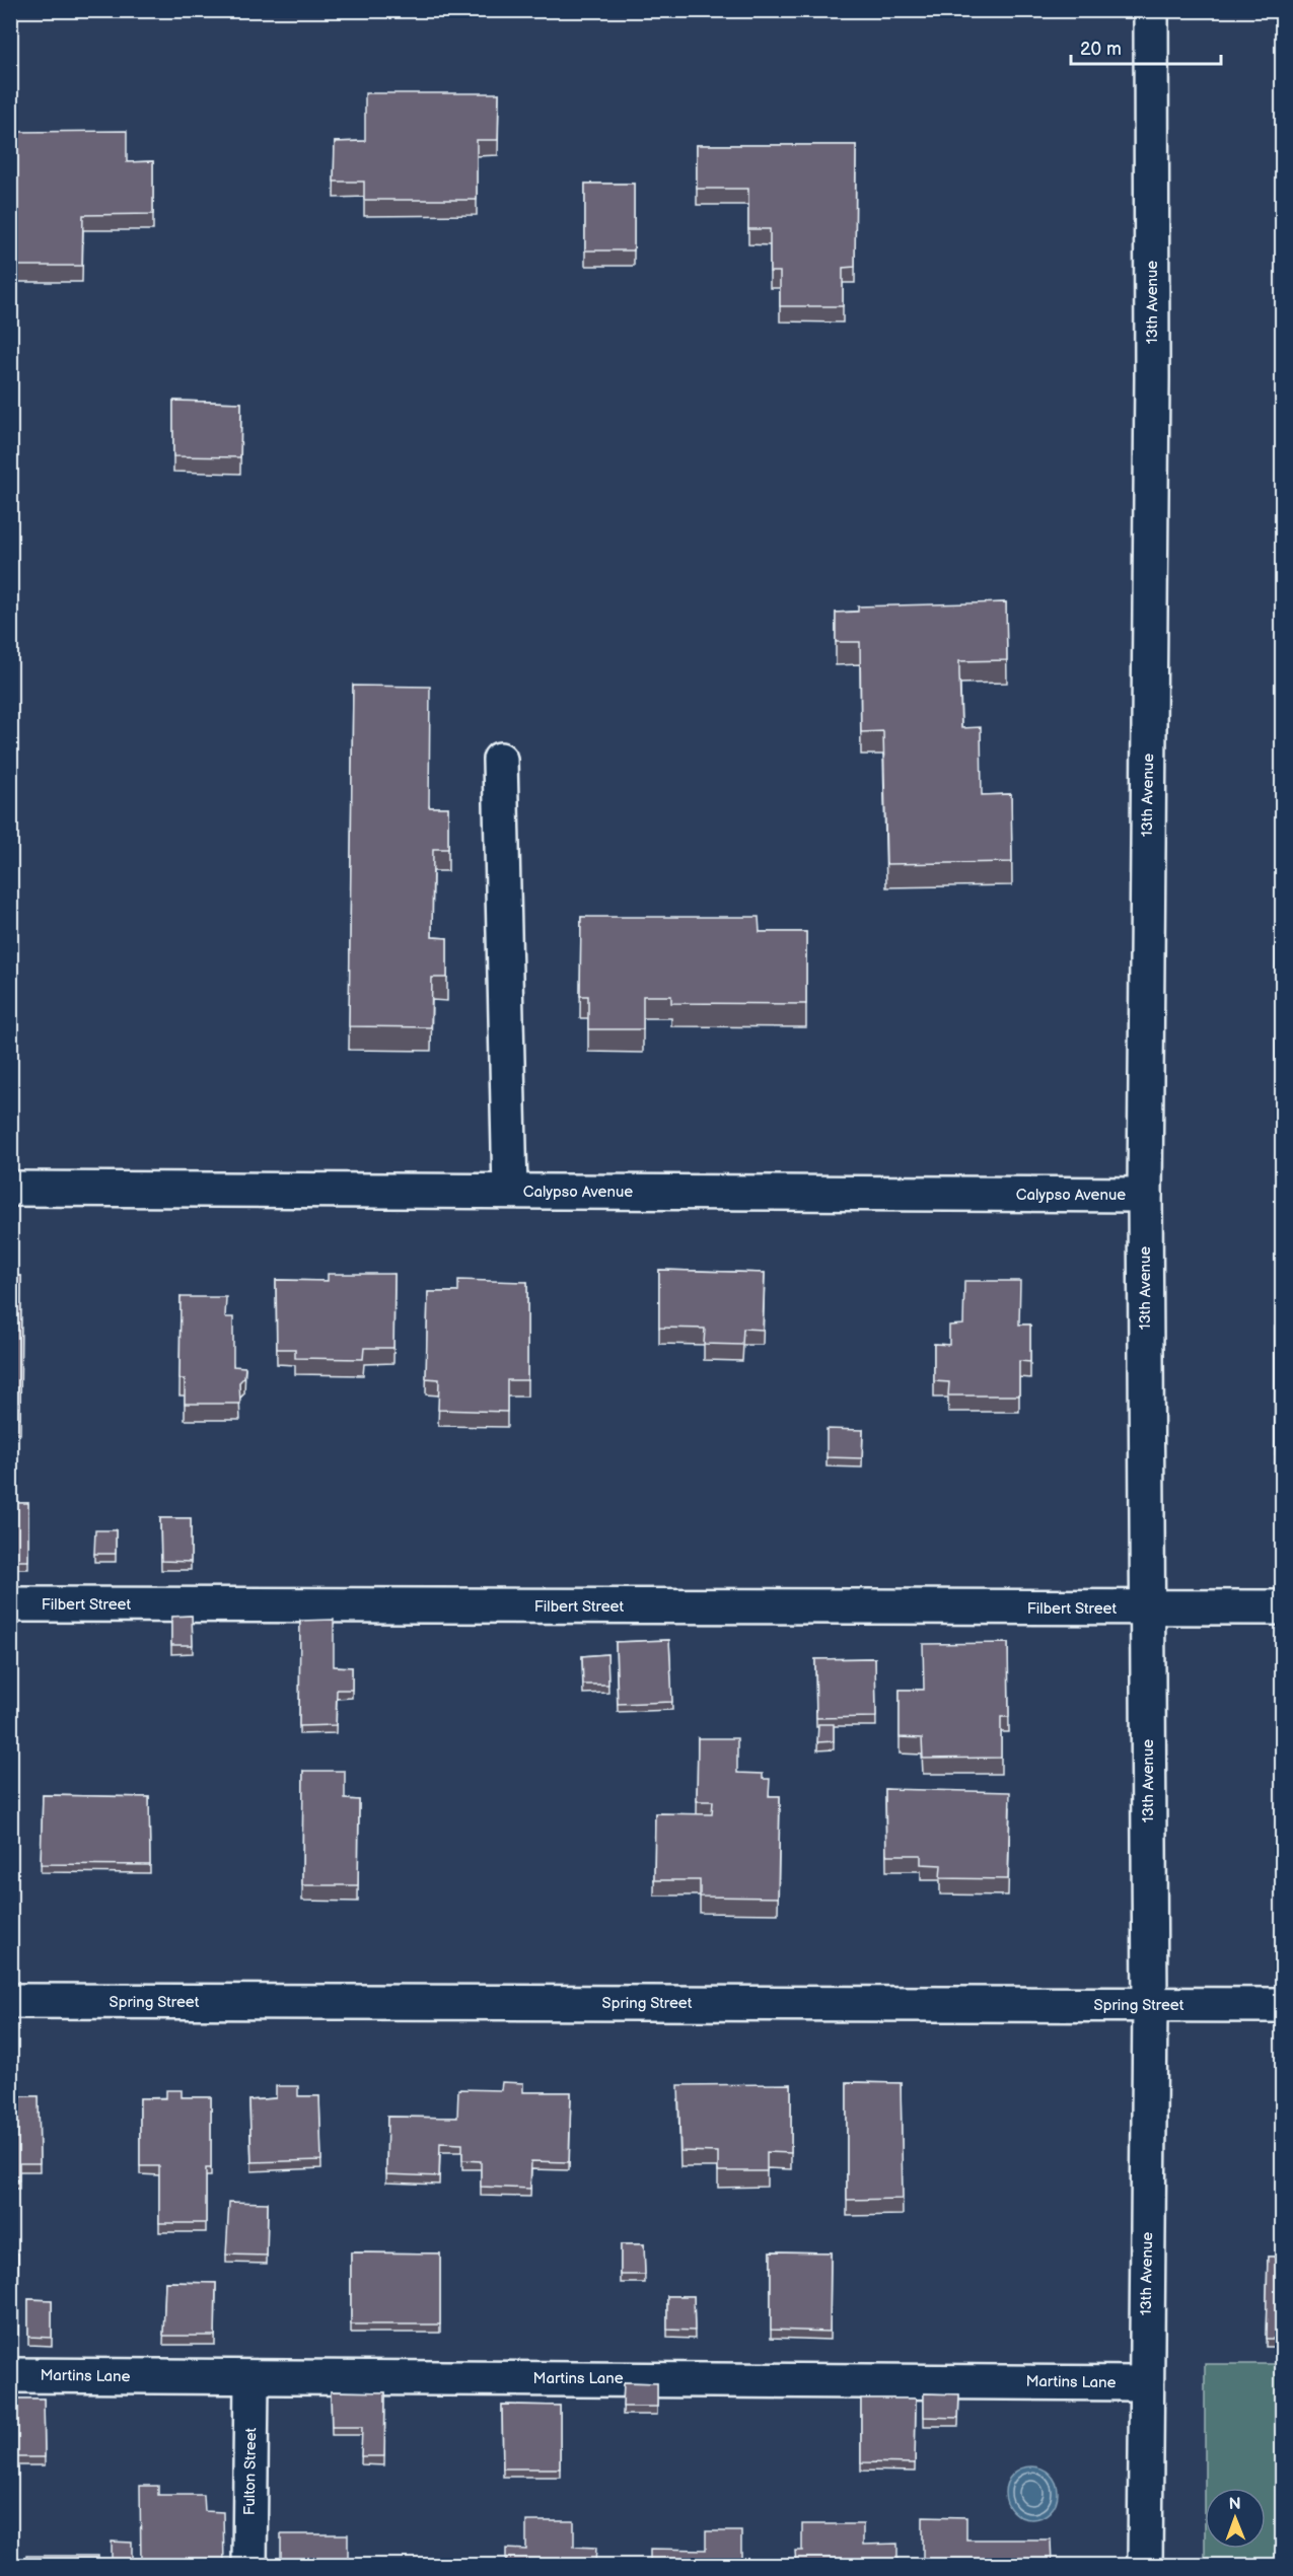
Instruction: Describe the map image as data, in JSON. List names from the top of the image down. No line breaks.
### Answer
{"streets":{"street":["13th Avenue","Calypso Avenue","Filbert Street","Spring Street","Martins Lane","Fulton Street"]},"crossings":[["13th Avenue","Calypso Avenue"],["13th Avenue","Filbert Street"],["13th Avenue","Spring Street"],["13th Avenue","Martins Lane"],["Martins Lane","Fulton Street"]],"scale_bar":"20 m","north":"top"}
